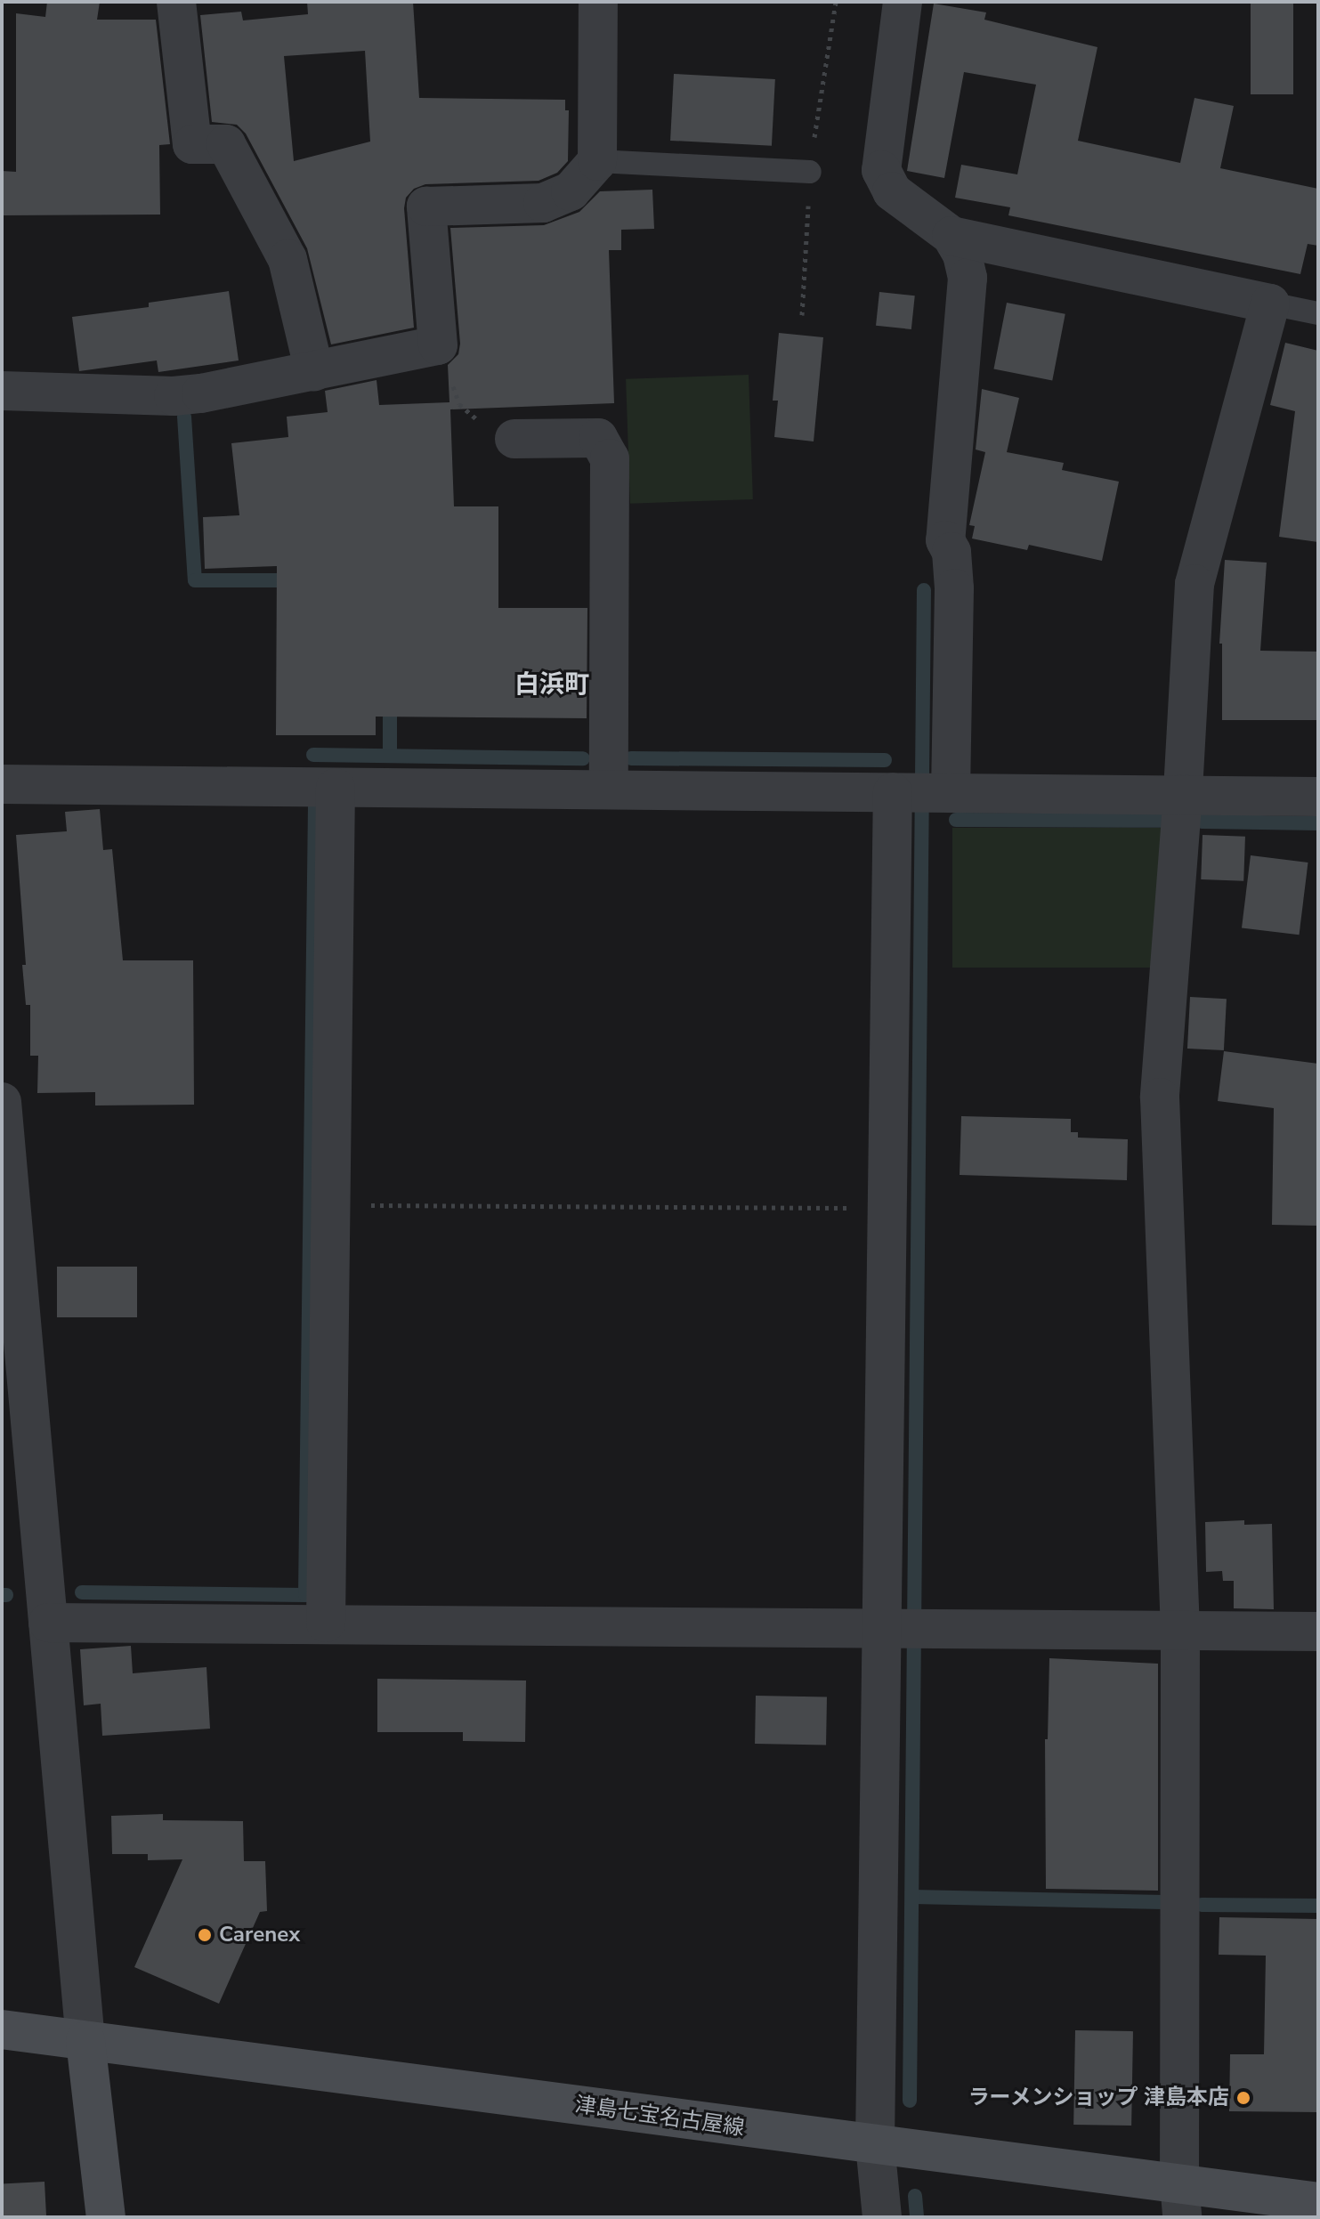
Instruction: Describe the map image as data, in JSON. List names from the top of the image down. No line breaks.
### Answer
{"streets":{"main road":["津島七宝名古屋線"]},"districts":["白浜町"],"places":["Carenex","ラーメンショップ 津島本店"]}
